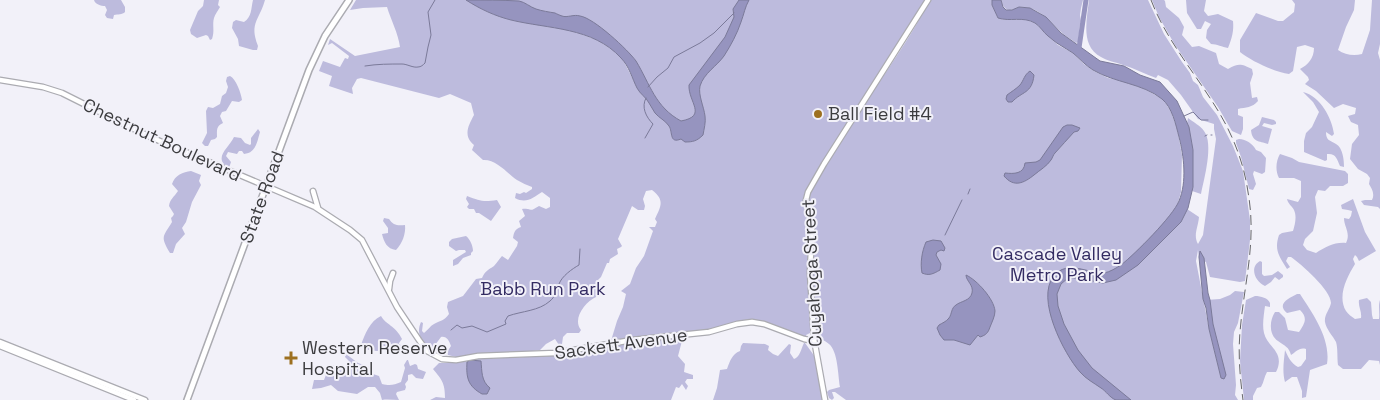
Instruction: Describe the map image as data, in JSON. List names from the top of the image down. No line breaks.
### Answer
{"streets":{"main road":["State Road"],"street":["Chestnut Boulevard","Cuyahoga Street","Sackett Avenue"]},"crossings":[["Chestnut Boulevard","State Road"],["Chestnut Boulevard","Sackett Avenue"],["Cuyahoga Street","Sackett Avenue"]],"parks":["Cascade Valley Metro Park","Babb Run Park"],"places":{"other":["Ball Field #4"],"health":["Western Reserve Hospital"]}}
